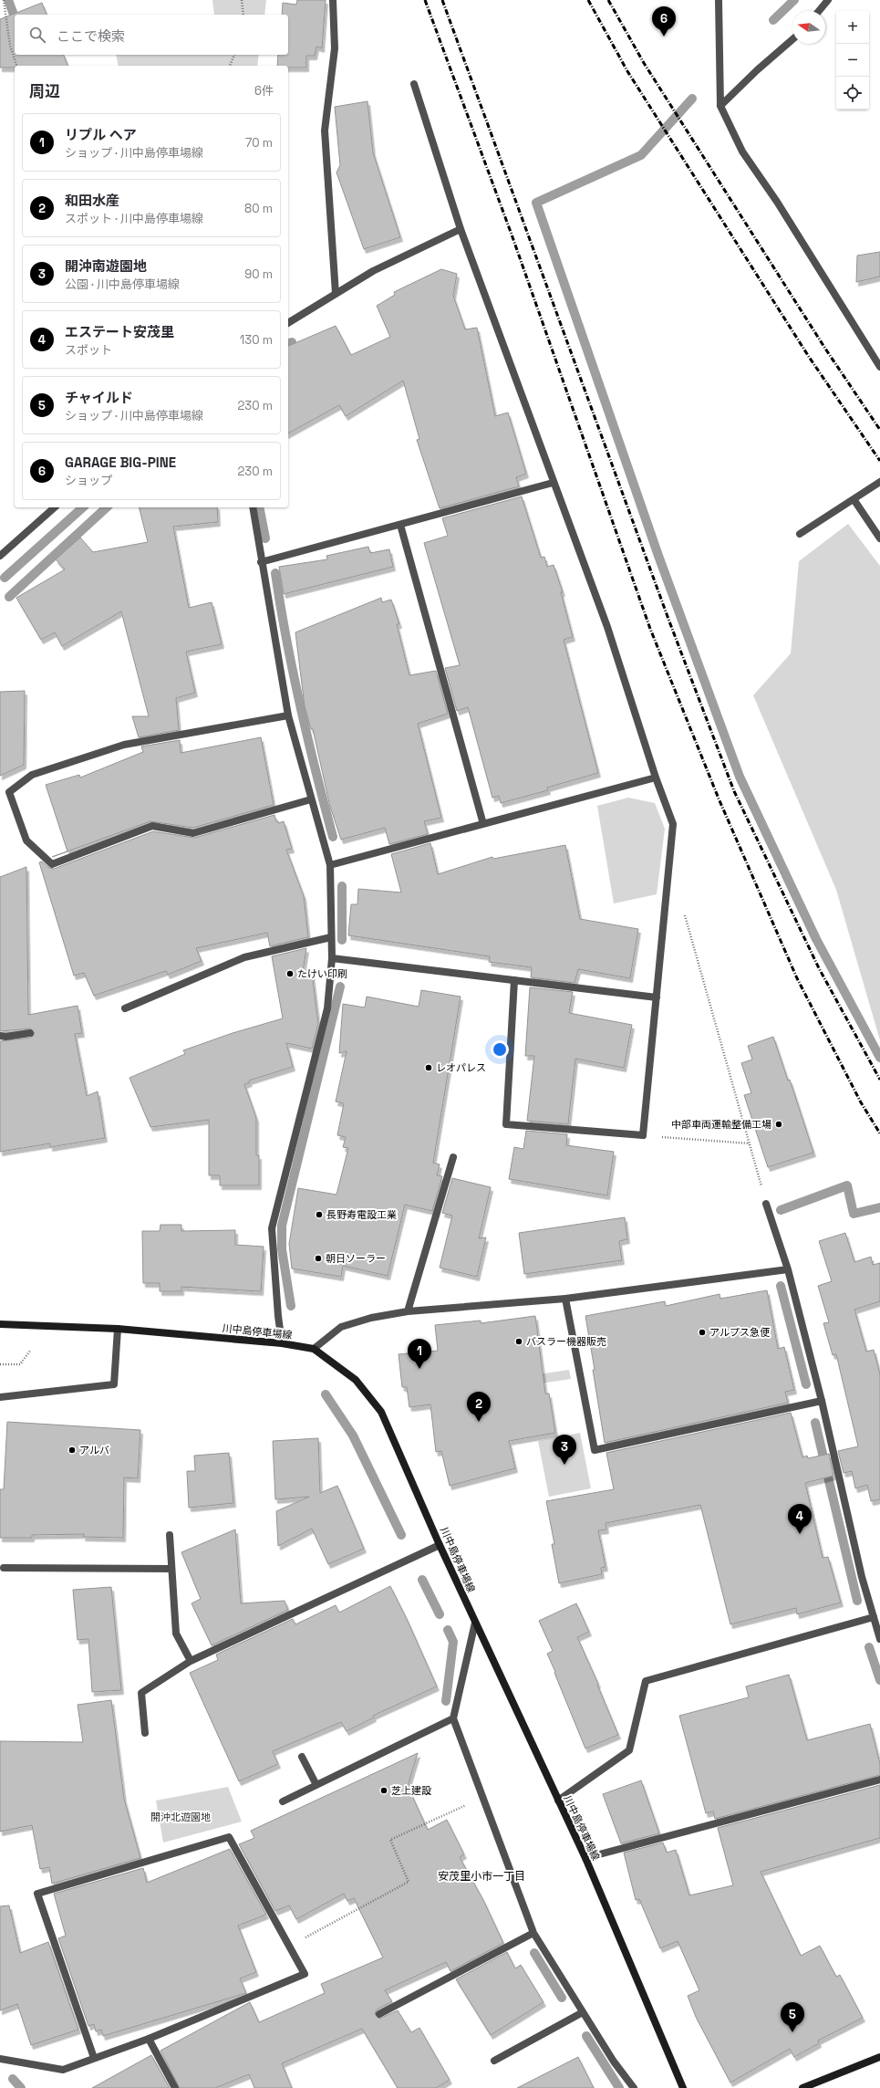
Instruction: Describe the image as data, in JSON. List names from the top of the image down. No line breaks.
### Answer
{"streets":{"main road":["川中島停車場線"]},"districts":["安茂里小市一丁目"],"parks":["開沖北遊園地"],"places":["たけい印刷","レオパレス","中部車両運輸整備工場","長野寿電設工業","朝日ソーラー","アルプス急便","バスラー機器販売","アルバ","芝上建設"],"north":"left","page":{"pins":["6","1","2","3","4","5"],"map_buttons":["+","−"],"search":"ここで検索","heading":["周辺","6件"],"list":[{"mark":"1","name":"リプル ヘア","note":"ショップ · 川中島停車場線","value":"70 m"},{"mark":"2","name":"和田水産","note":"スポット · 川中島停車場線","value":"80 m"},{"mark":"3","name":"開沖南遊園地","note":"公園 · 川中島停車場線","value":"90 m"},{"mark":"4","name":"エステート安茂里","note":"スポット","value":"130 m"},{"mark":"5","name":"チャイルド","note":"ショップ · 川中島停車場線","value":"230 m"},{"mark":"6","name":"GARAGE BIG-PINE","note":"ショップ","value":"230 m"}]}}
